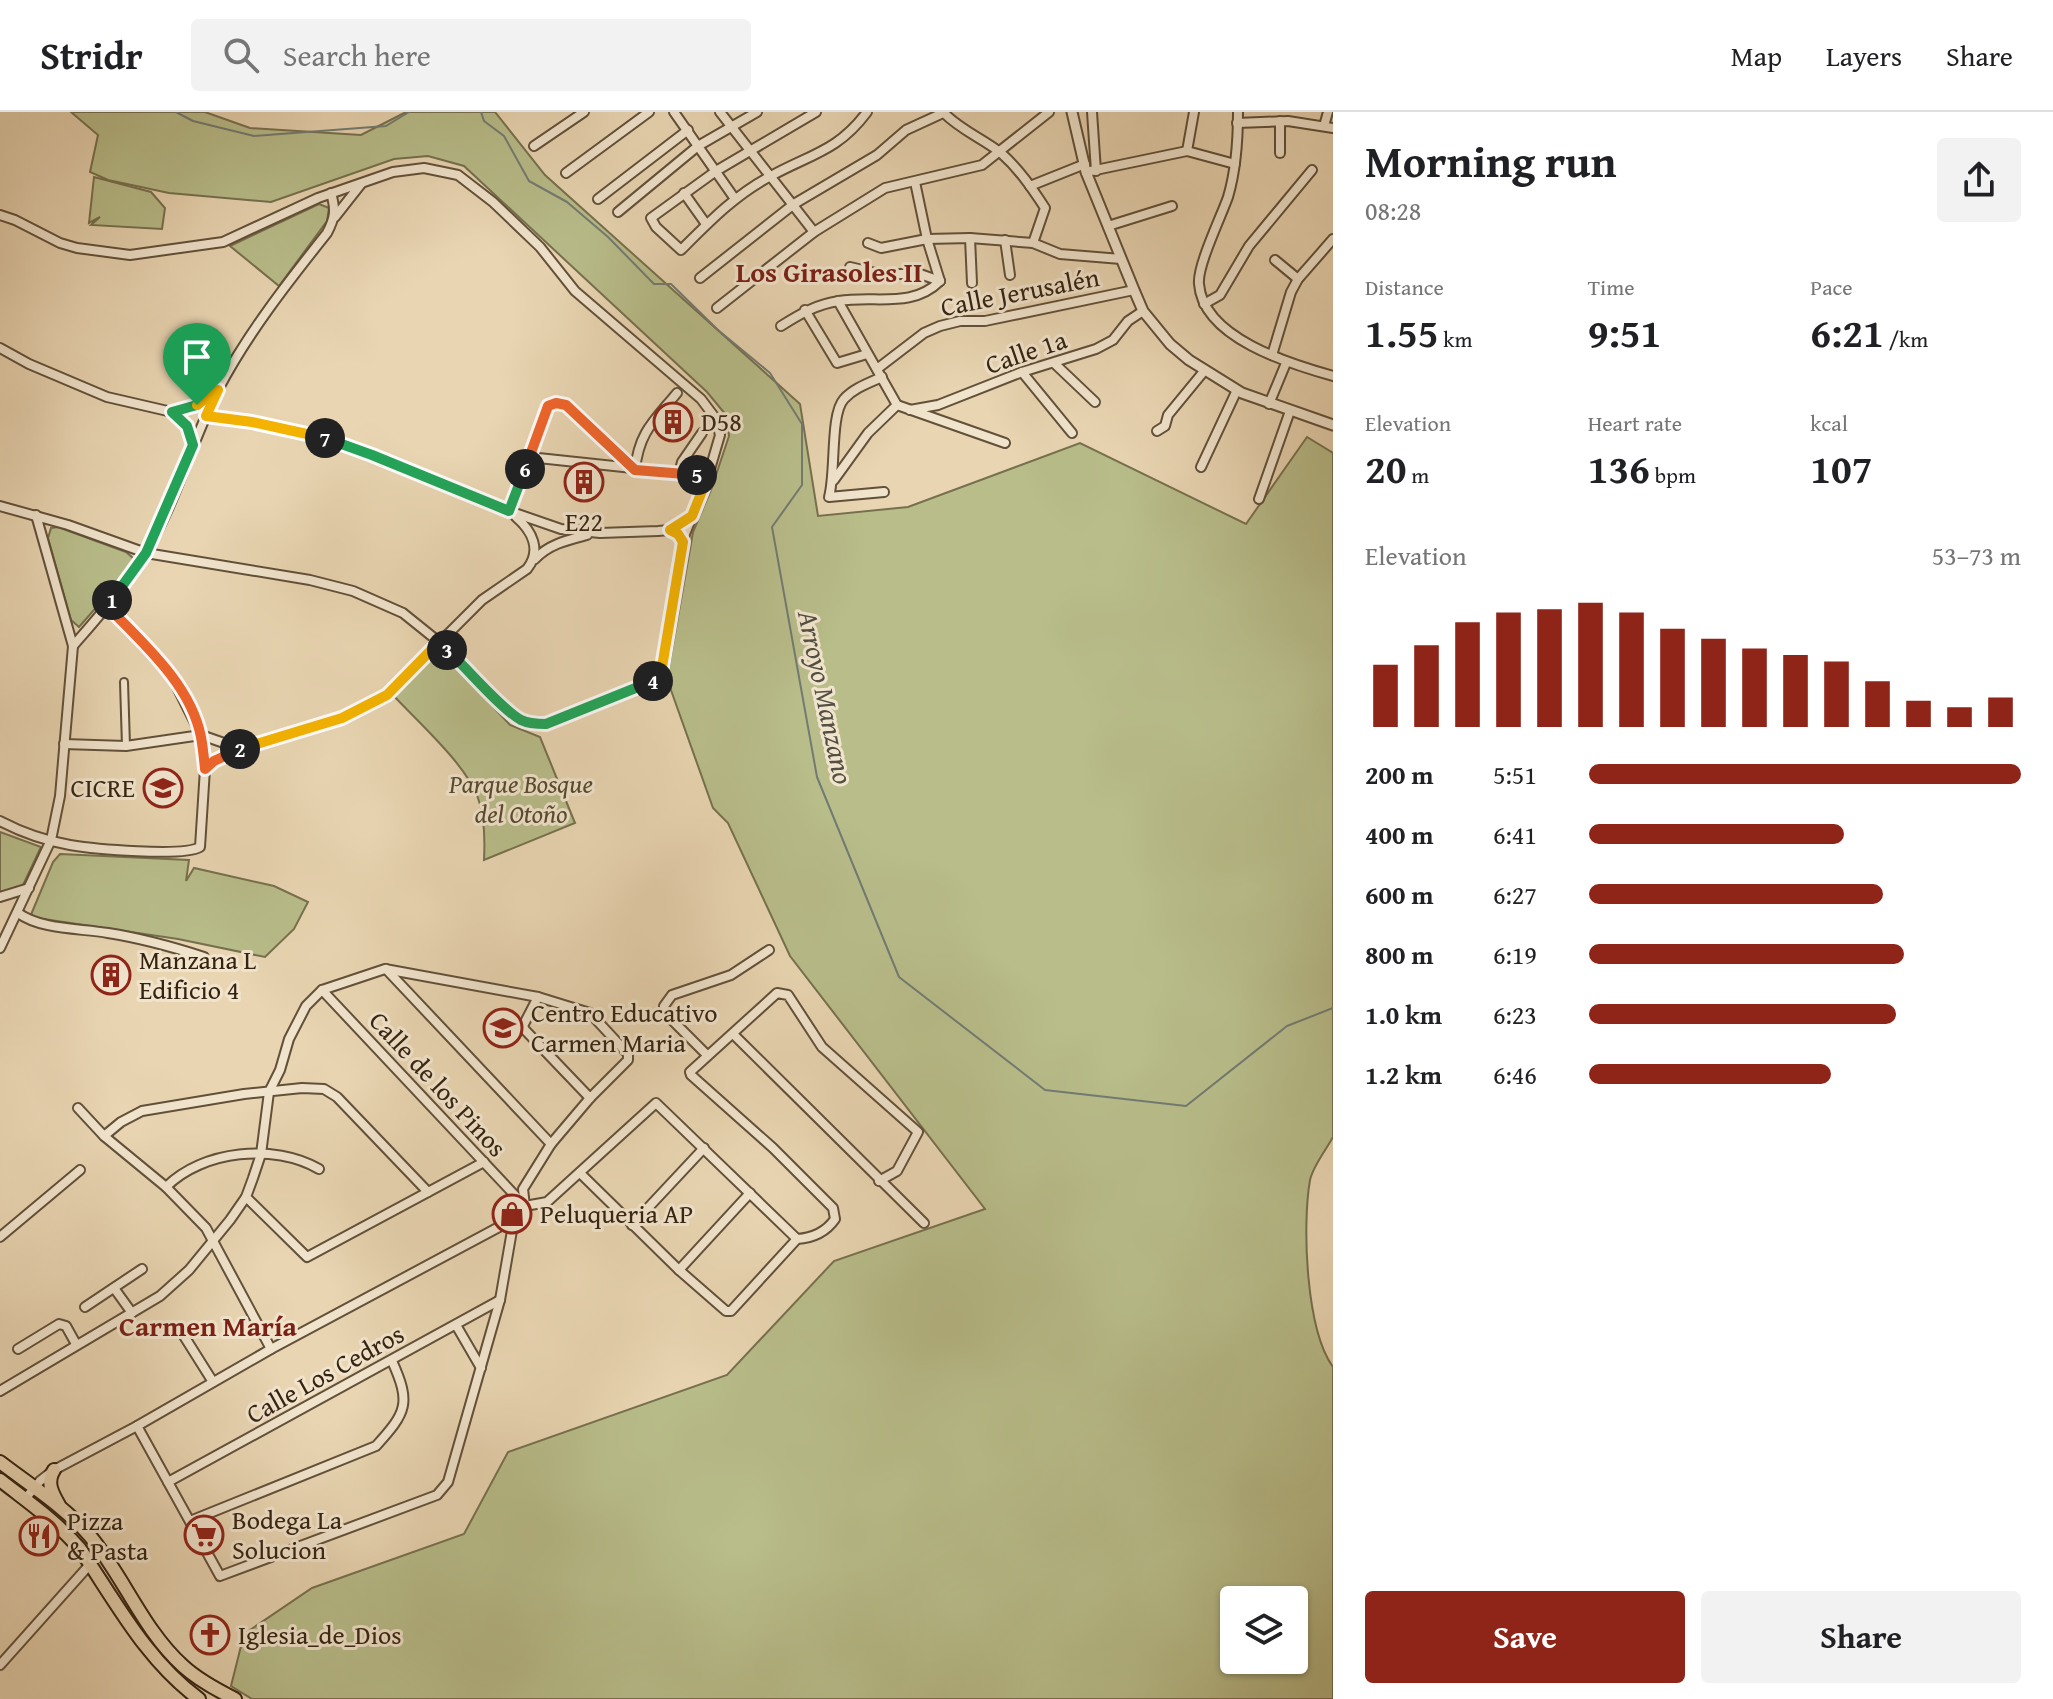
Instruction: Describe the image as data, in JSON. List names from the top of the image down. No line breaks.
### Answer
{"streets":{"street":["Calle Jerusalén","Calle 1a","Calle de los Pinos","Calle Los Cedros"]},"districts":["Los Girasoles II","Carmen María"],"water":["Arroyo Manzano"],"parks":["Parque Bosque del Otoño"],"places":{"building":["D58","E22","Manzana L Edificio 4"],"school or university":["CICRE","Centro Educativo Carmen Maria"],"shop":["Peluqueria AP"],"supermarket":["Bodega La Solucion"],"restaurant":["Pizza & Pasta"],"church":["Iglesia_de_Dios"]},"page":{"header":"Stridr","search":"Search here","nav":["Map","Layers","Share"],"heading":["Morning run","08:28"],"stats":[["Distance","1.55 km"],["Time","9:51"],["Pace","6:21 /km"],["Elevation","20 m"],["Heart rate","136 bpm"],["kcal","107"]],"pins":["7","6","5","1","3","4","2"],"chart":["Elevation","53–73 m"],"list":[{"name":"200 m","note":"5:51"},{"name":"400 m","note":"6:41"},{"name":"600 m","note":"6:27"},{"name":"800 m","note":"6:19"},{"name":"1.0 km","note":"6:23"},{"name":"1.2 km","note":"6:46"}],"buttons":["Save","Share"]}}
